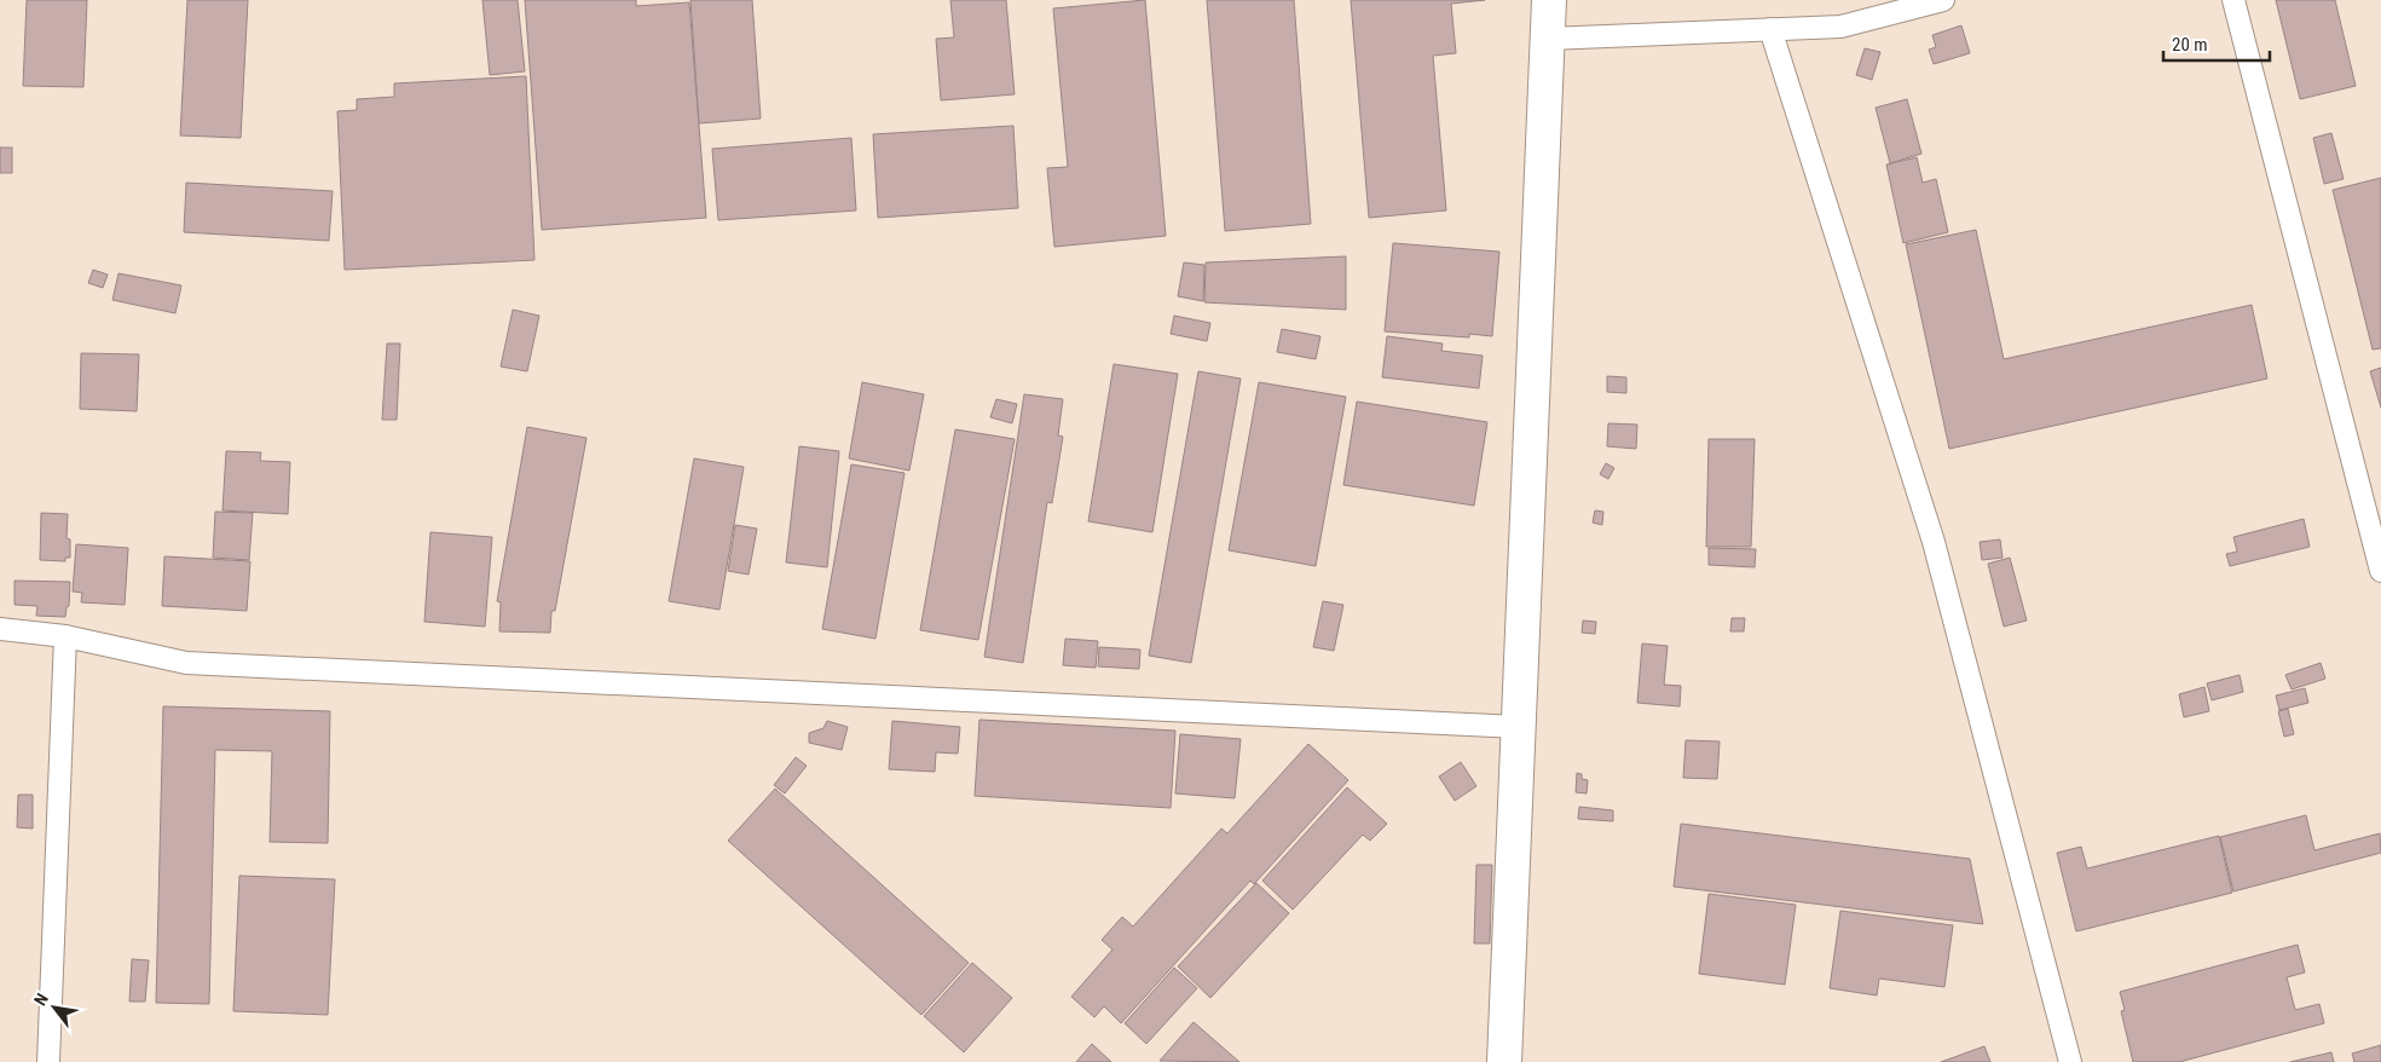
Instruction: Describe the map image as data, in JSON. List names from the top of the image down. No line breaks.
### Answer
{"scale_bar":"20 m","north":"top left"}
